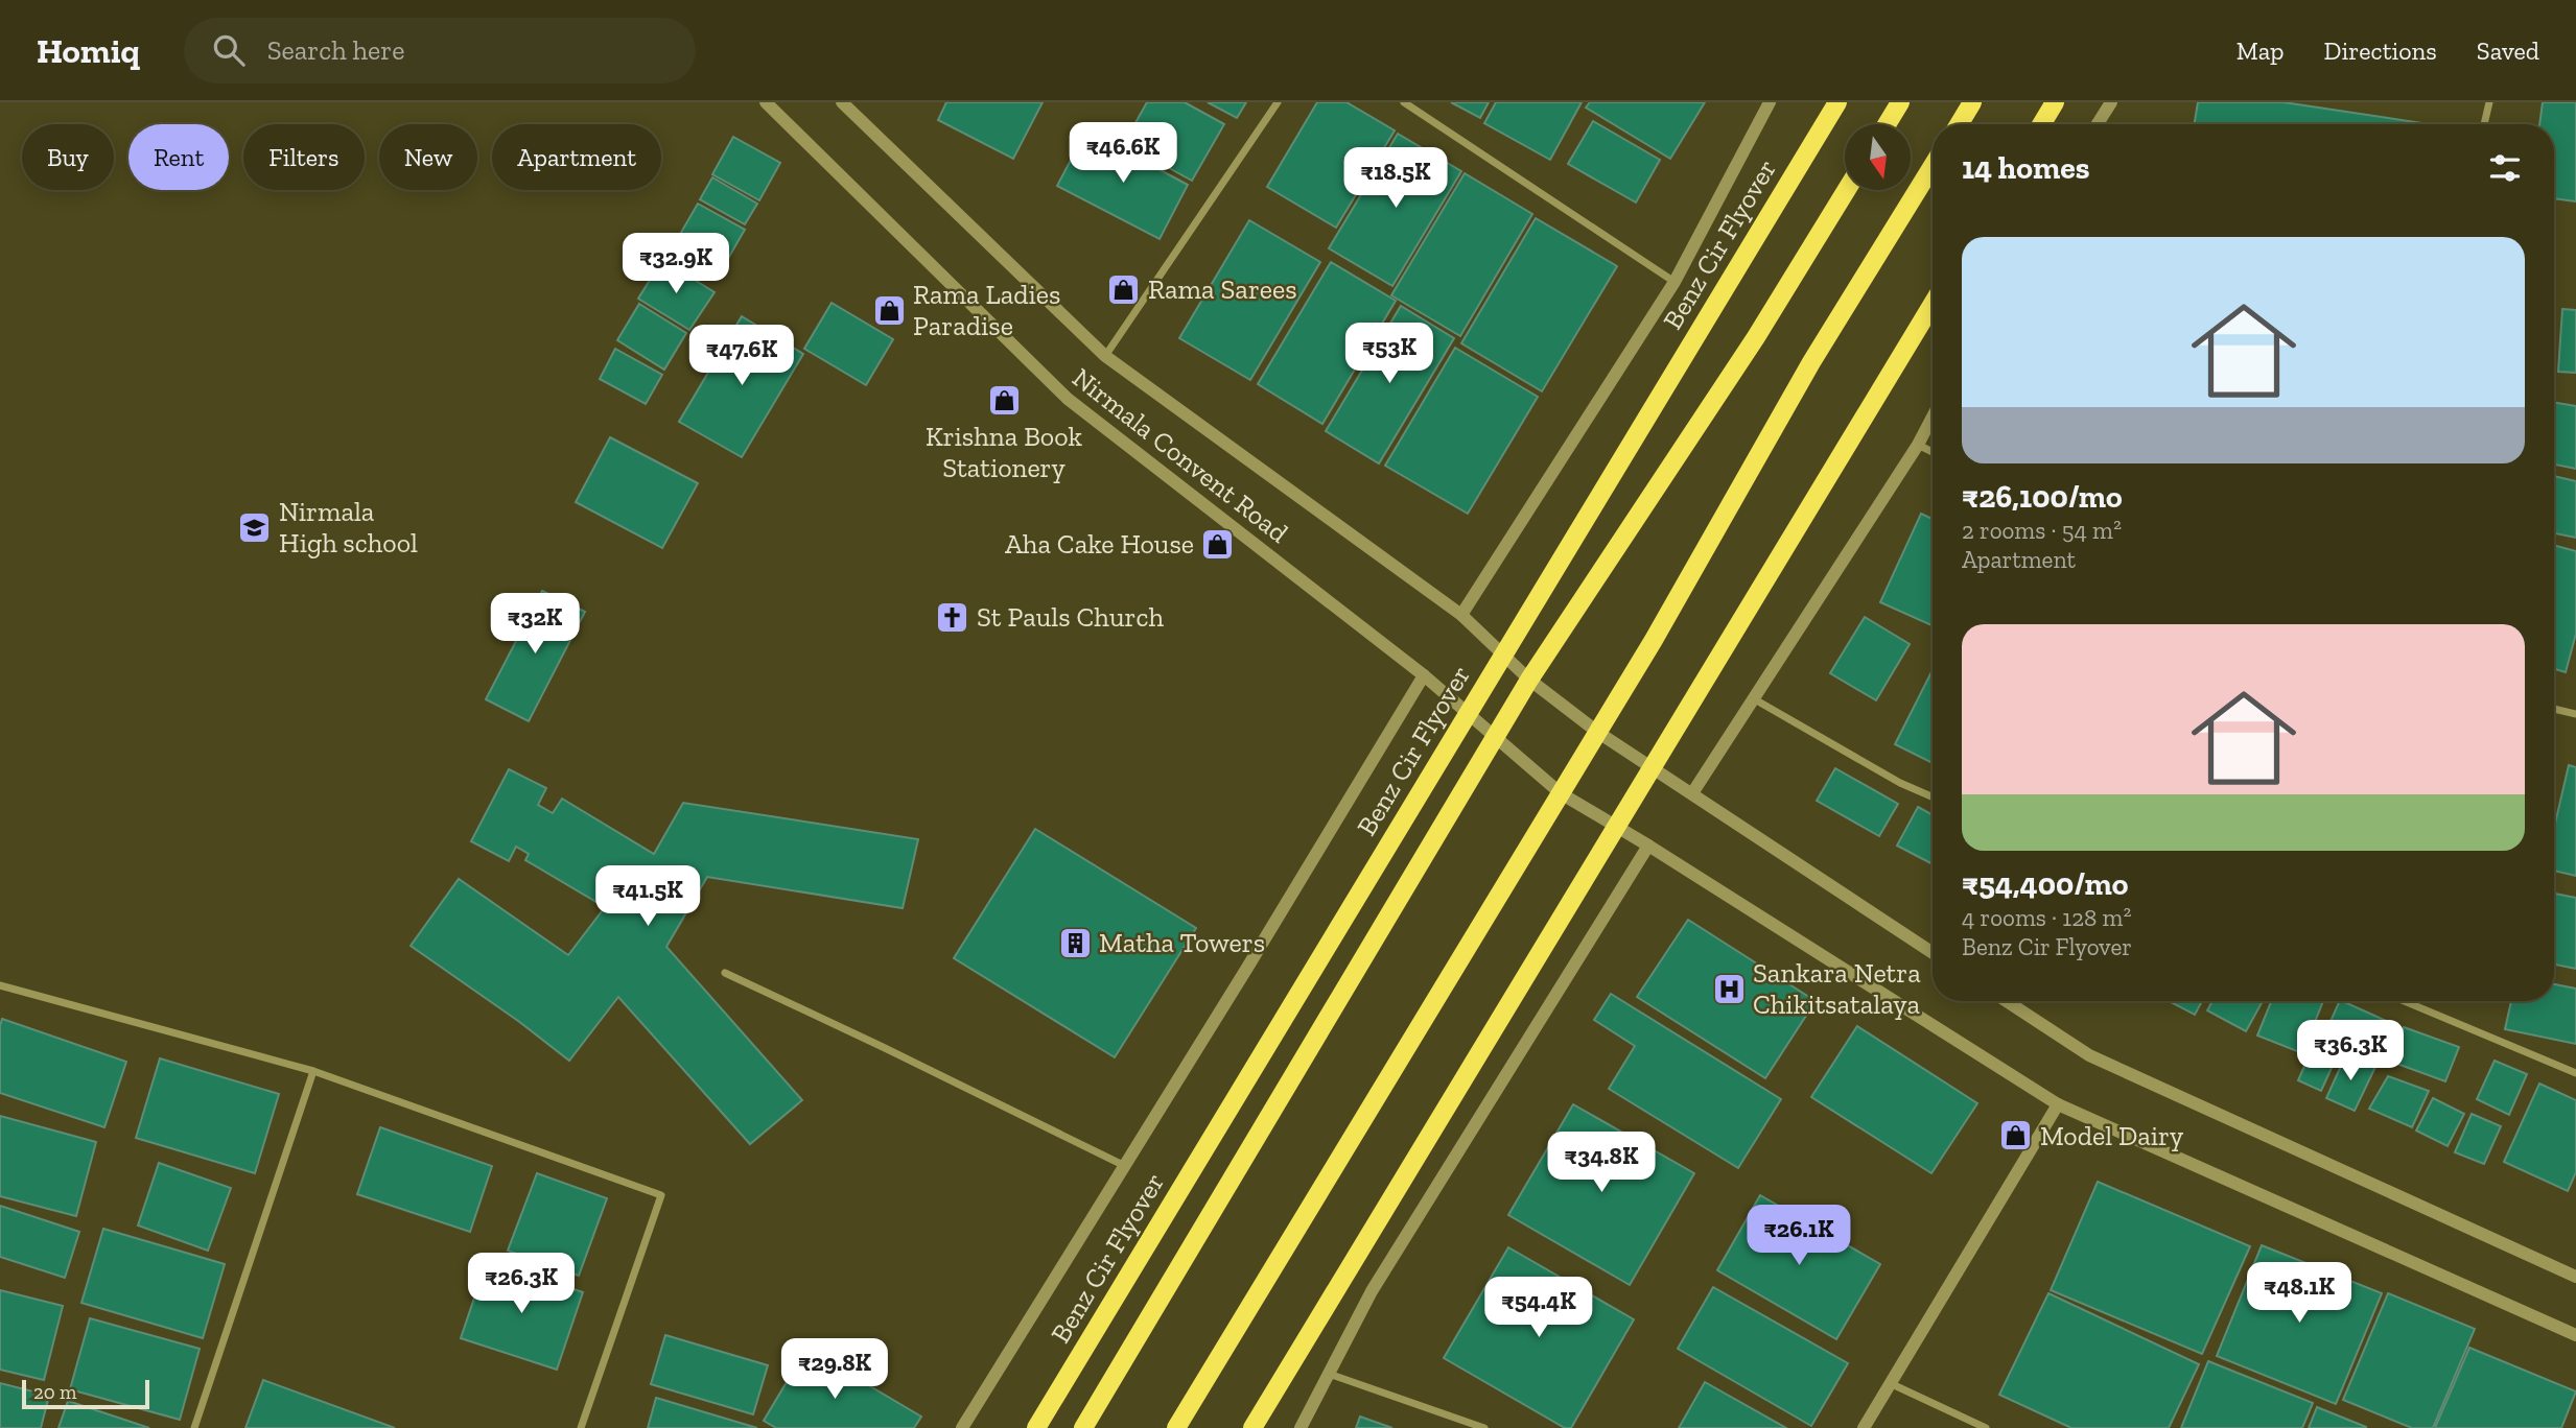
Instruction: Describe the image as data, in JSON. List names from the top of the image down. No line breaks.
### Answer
{"streets":{"main road":["Benz Cir Flyover"],"street":["Nirmala Convent Road"]},"places":{"shop":["Rama Sarees","Rama Ladies Paradise","Krishna Book Stationery","Aha Cake House","Model Dairy"],"school or university":["Nirmala High school"],"church":["St Pauls Church"],"building":["Matha Towers"],"hospital":["Sankara Netra Chikitsatalaya"]},"scale_bar":"20 m","north":"bottom","page":{"header":"Homiq","search":"Search here","nav":["Map","Directions","Saved"],"price":["₹46.6K","₹18.5K","₹32.9K","₹53K","₹47.6K","₹32K","₹41.5K","₹36.3K","₹34.8K","₹26.1K","₹26.3K","₹48.1K","₹54.4K","₹29.8K"],"chip":["Buy","Rent","Filters","New","Apartment"],"heading":"14 homes","list":[{"name":"₹26,100/mo","note":"2 rooms · 54 m² · Apartment"},{"name":"₹54,400/mo","note":"4 rooms · 128 m² · Benz Cir Flyover"}],"scale":"20 m"}}
